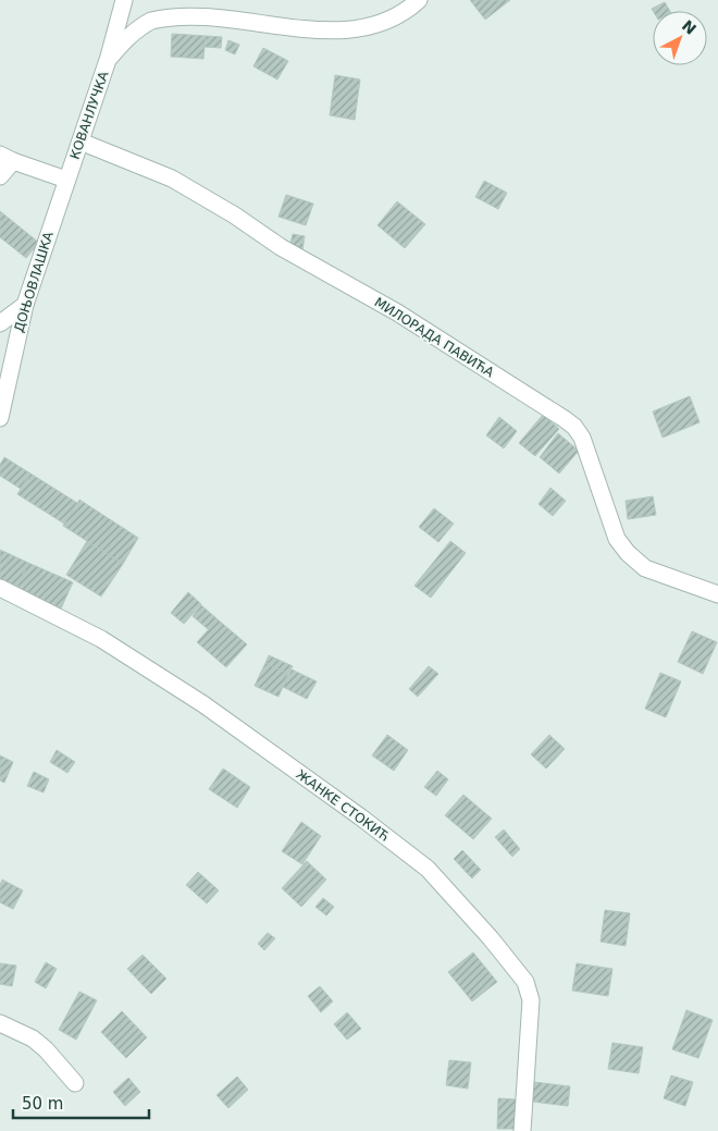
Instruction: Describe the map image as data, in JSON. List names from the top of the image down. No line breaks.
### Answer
{"streets":{"street":["КОВАНЛУЧКА","ДОЊОВЛАШКА","МИЛОРАДА ПАВИЋА","ЖАНКЕ СТОКИЋ"]},"crossings":[["КОВАНЛУЧКА","ДОЊОВЛАШКА"],["КОВАНЛУЧКА","МИЛОРАДА ПАВИЋА"]],"scale_bar":"50 m","north":"top right"}
